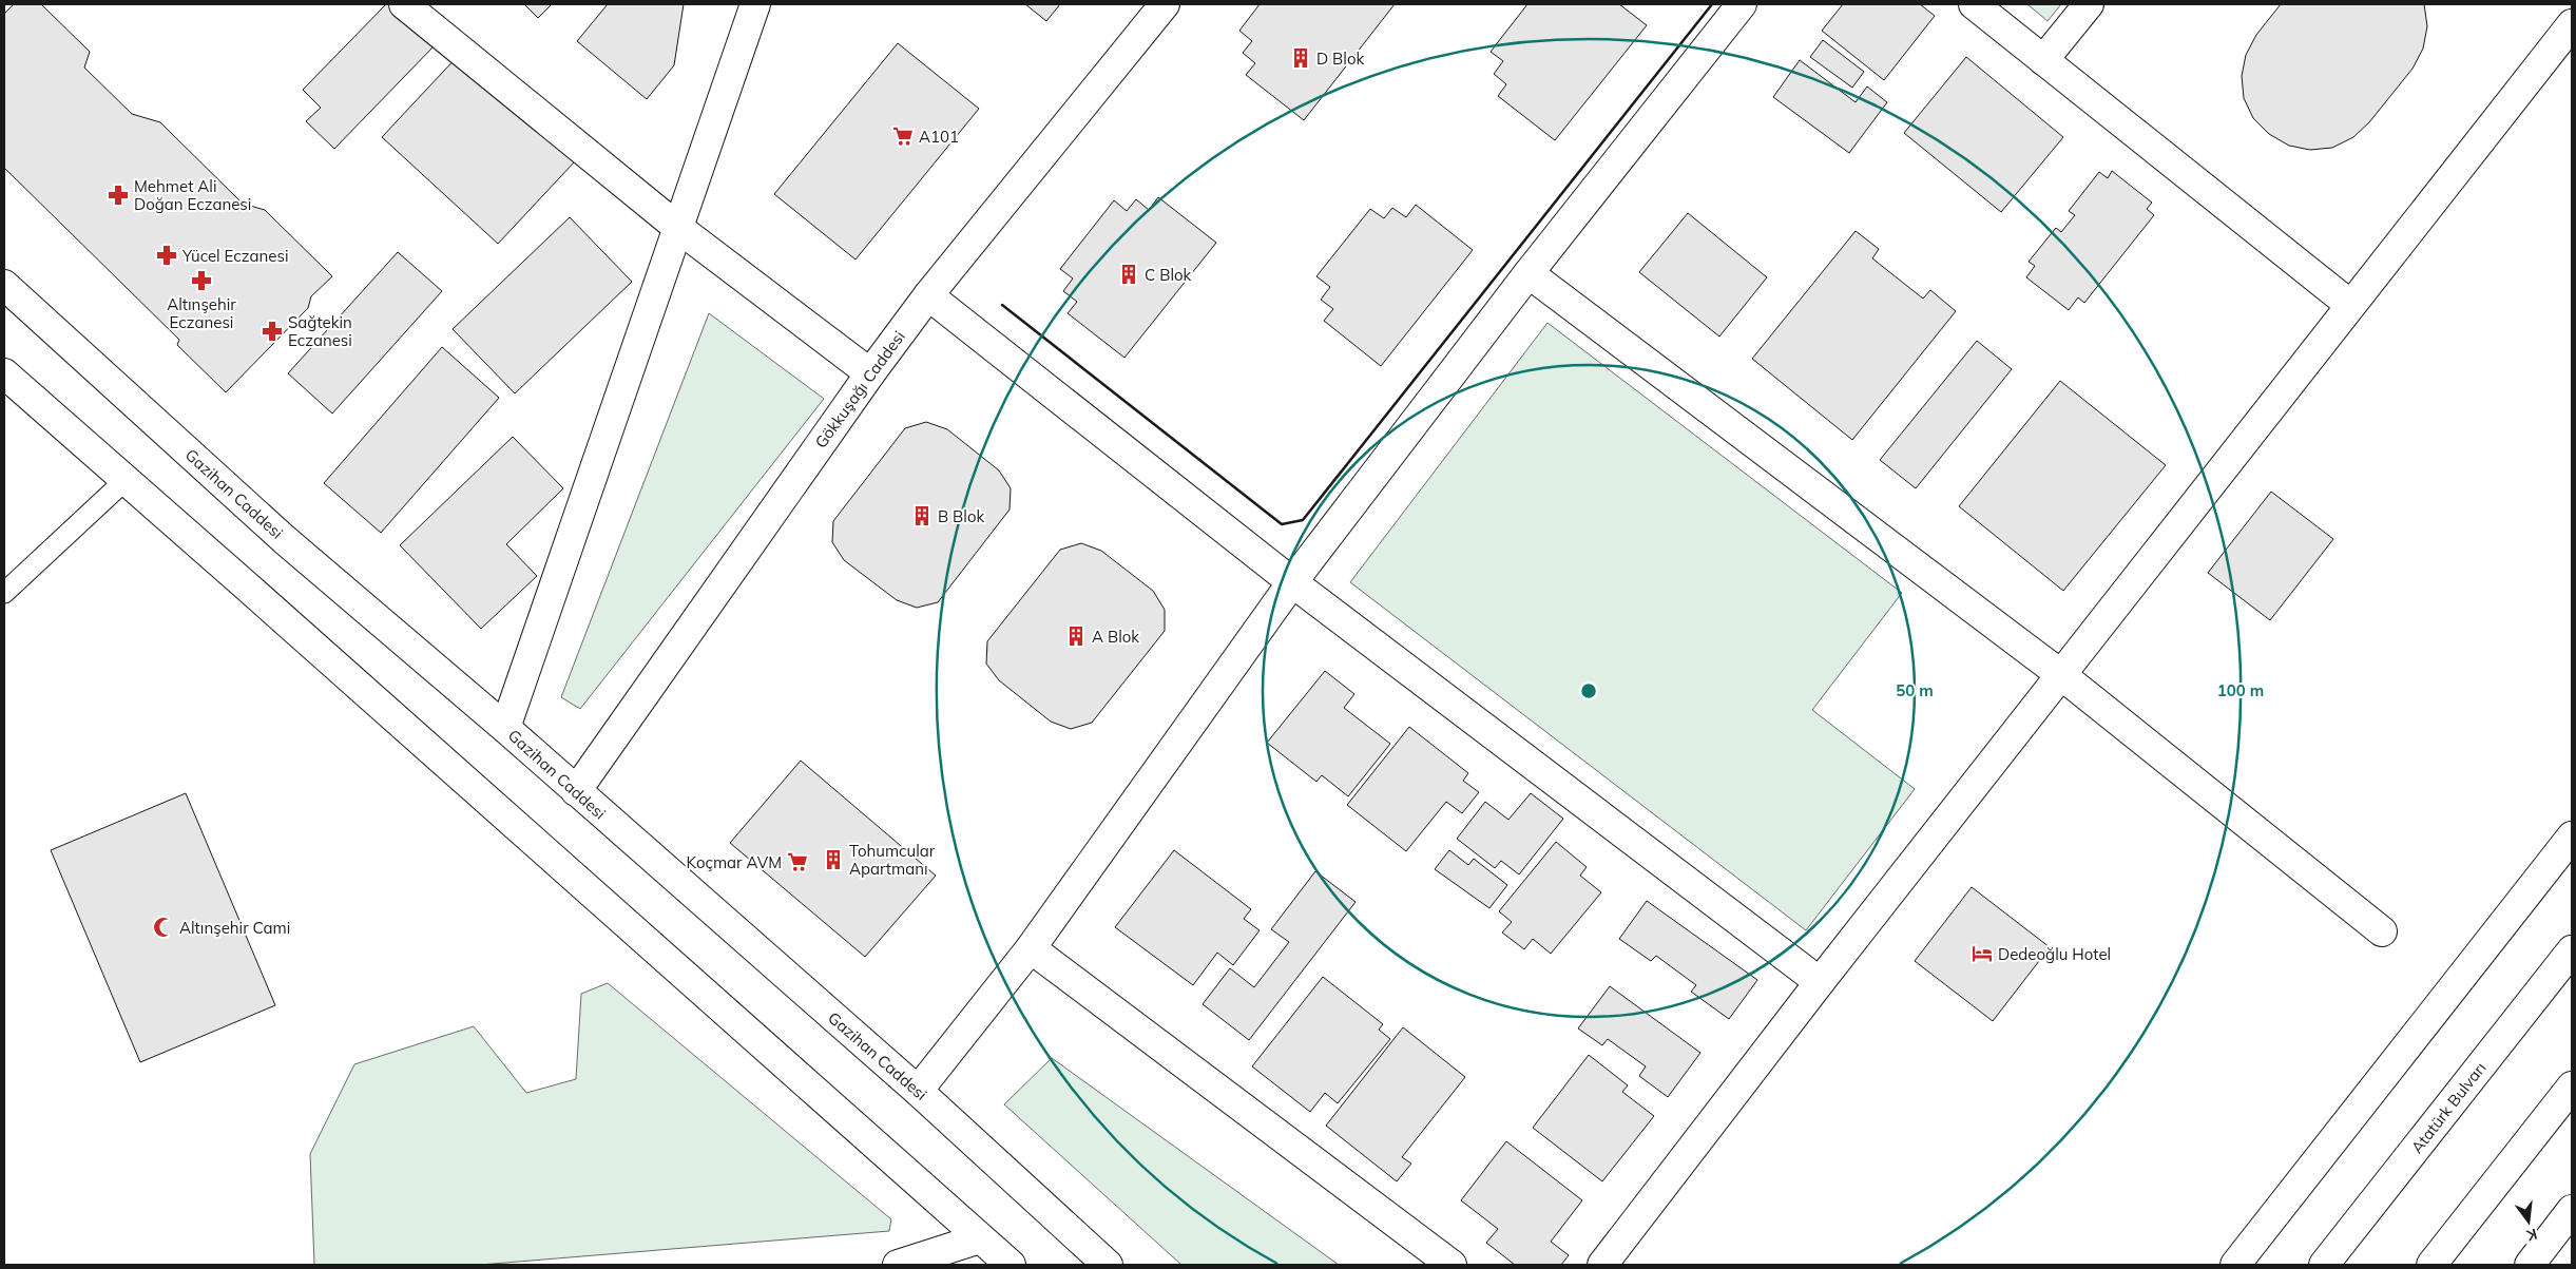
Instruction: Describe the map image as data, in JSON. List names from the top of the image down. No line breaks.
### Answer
{"streets":{"main road":["Gökkuşağı Caddesi","Gazihan Caddesi","Atatürk Bulvarı"]},"crossings":[["Gökkuşağı Caddesi","Gazihan Caddesi"]],"places":{"building":["D Blok","C Blok","B Blok","A Blok","Tohumcular Apartmanı"],"supermarket":["A101","Koçmar AVM"],"pharmacy":["Mehmet Ali Doğan Eczanesi","Yücel Eczanesi","Altınşehir Eczanesi","Sağtekin Eczanesi"],"mosque":["Altınşehir Cami"],"hotel":["Dedeoğlu Hotel"]},"north":"bottom","rings":["50 m","100 m"]}
